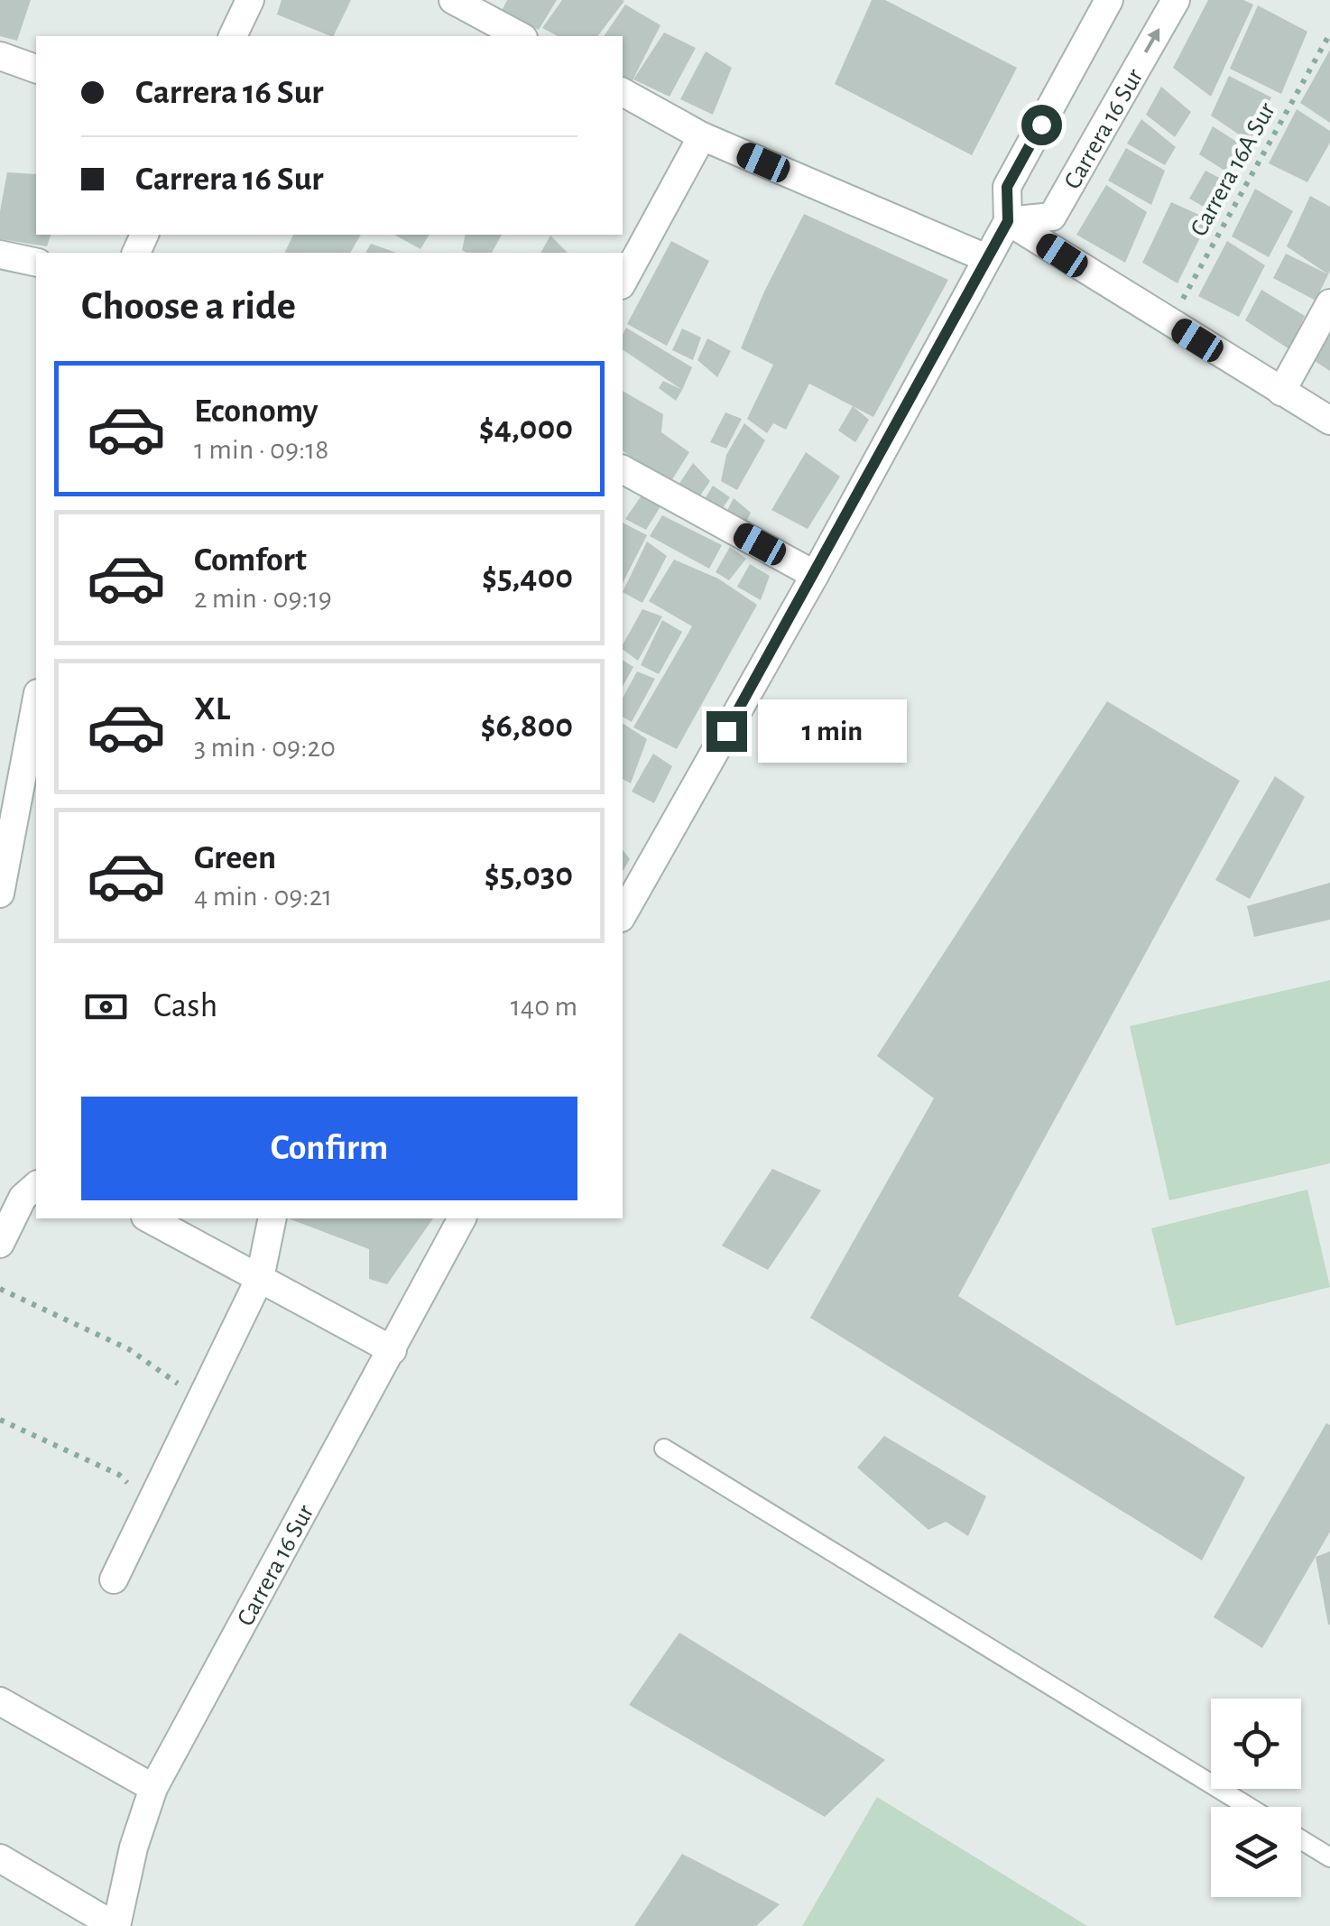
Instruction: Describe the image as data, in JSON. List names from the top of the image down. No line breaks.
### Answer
{"streets":{"street":["Carrera 16 Sur"],"path":["Carrera 16A Sur"]},"page":{"banner":["Carrera 16 Sur","Carrera 16 Sur"],"heading":"Choose a ride","list":[{"name":"Economy","note":"1 min · 09:18","value":"$4,000"},{"name":"Comfort","note":"2 min · 09:19","value":"$5,400"},{"name":"XL","note":"3 min · 09:20","value":"$6,800"},{"name":"Green","note":"4 min · 09:21","value":"$5,030"}],"bubble":"1 min","pay":["Cash","140 m"],"buttons":"Confirm"}}
